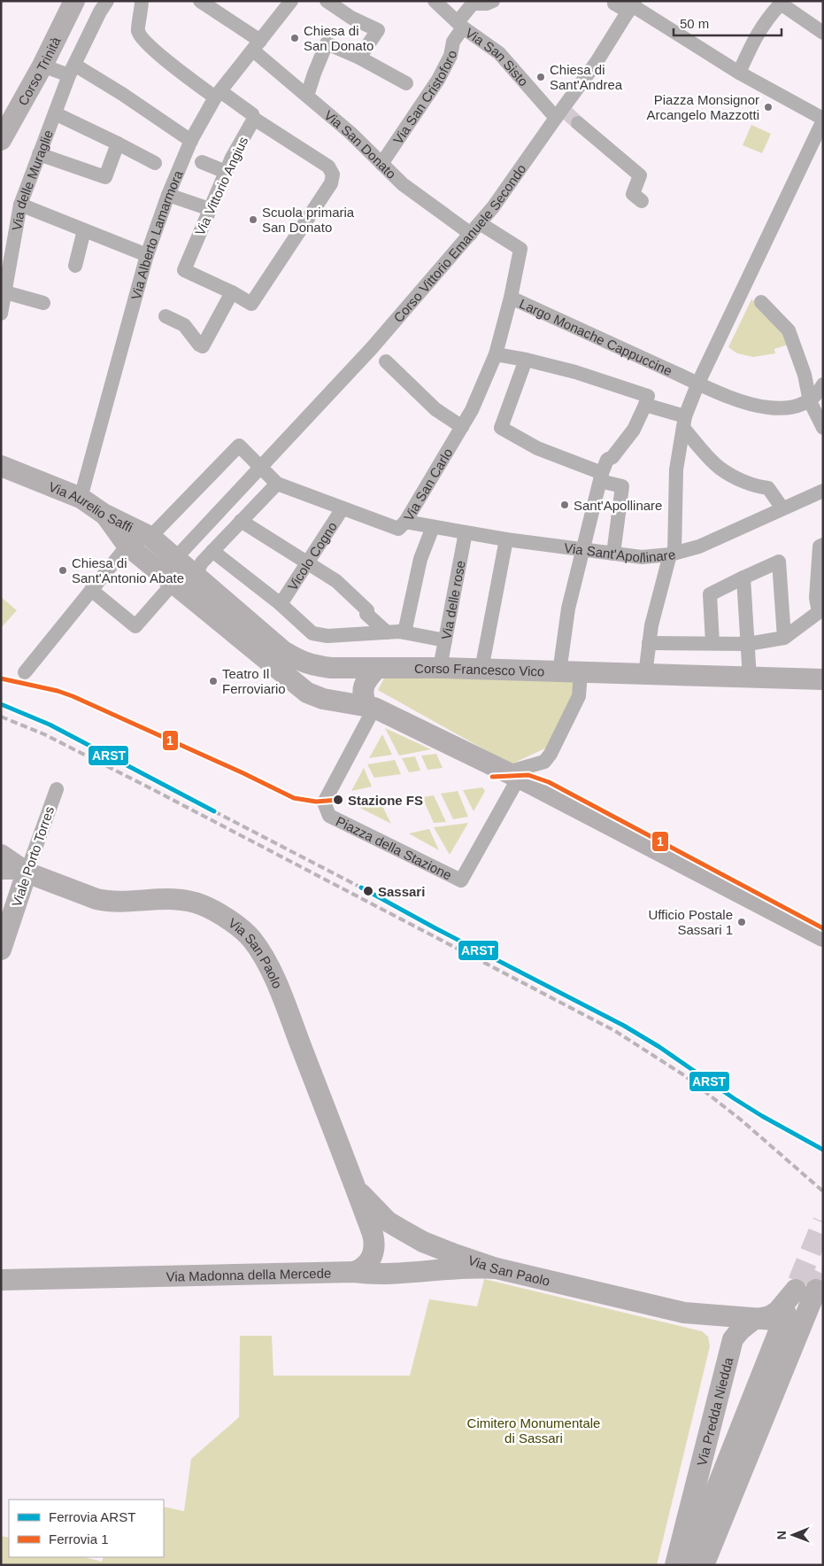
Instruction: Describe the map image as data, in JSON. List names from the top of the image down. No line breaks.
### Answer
{"streets":{"main road":["Corso Trinità","Via Aurelio Saffi","Corso Francesco Vico","Viale Porto Torres","Via San Paolo","Via Madonna della Mercede","Via Predda Niedda"],"street":["Via San Sisto","Via San Cristoforo","Via San Donato","Via delle Muraglie","Via Vittorio Angius","Via Alberto Lamarmora","Corso Vittorio Emanuele Secondo","Largo Monache Cappuccine","Via San Carlo","Via Sant'Apollinare","Vicolo Cogno","Via delle rose","Piazza della Stazione"]},"crossings":[["Via San Sisto","Via San Cristoforo"],["Via San Sisto","Corso Vittorio Emanuele Secondo"],["Via San Cristoforo","Via San Donato"],["Via San Donato","Via Alberto Lamarmora"],["Via San Donato","Corso Vittorio Emanuele Secondo"],["Via San Donato","Largo Monache Cappuccine"],["Via Alberto Lamarmora","Via Aurelio Saffi"],["Corso Vittorio Emanuele Secondo","Largo Monache Cappuccine"],["Corso Vittorio Emanuele Secondo","Via San Carlo"],["Corso Vittorio Emanuele Secondo","Via Aurelio Saffi"],["Corso Vittorio Emanuele Secondo","Corso Francesco Vico"],["Largo Monache Cappuccine","Via San Carlo"],["Via San Carlo","Via Aurelio Saffi"],["Via San Carlo","Via Sant'Apollinare"],["Via San Carlo","Vicolo Cogno"],["Via Aurelio Saffi","Corso Francesco Vico"],["Via Sant'Apollinare","Via delle rose"],["Via delle rose","Corso Francesco Vico"],["Corso Francesco Vico","Piazza della Stazione"],["Viale Porto Torres","Via San Paolo"],["Via San Paolo","Via Madonna della Mercede"],["Via San Paolo","Via Predda Niedda"]],"parks":["Cimitero Monumentale di Sassari"],"places":["Chiesa di San Donato","Chiesa di Sant'Andrea","Piazza Monsignor Arcangelo Mazzotti","Scuola primaria San Donato","Sant'Apollinare","Chiesa di Sant'Antonio Abate","Teatro Il Ferroviario","Stazione FS","Sassari","Ufficio Postale Sassari 1"],"lines":["rail line 1","rail line ARST"],"legend":["Ferrovia ARST","Ferrovia 1"],"scale_bar":"50 m","north":"left"}
